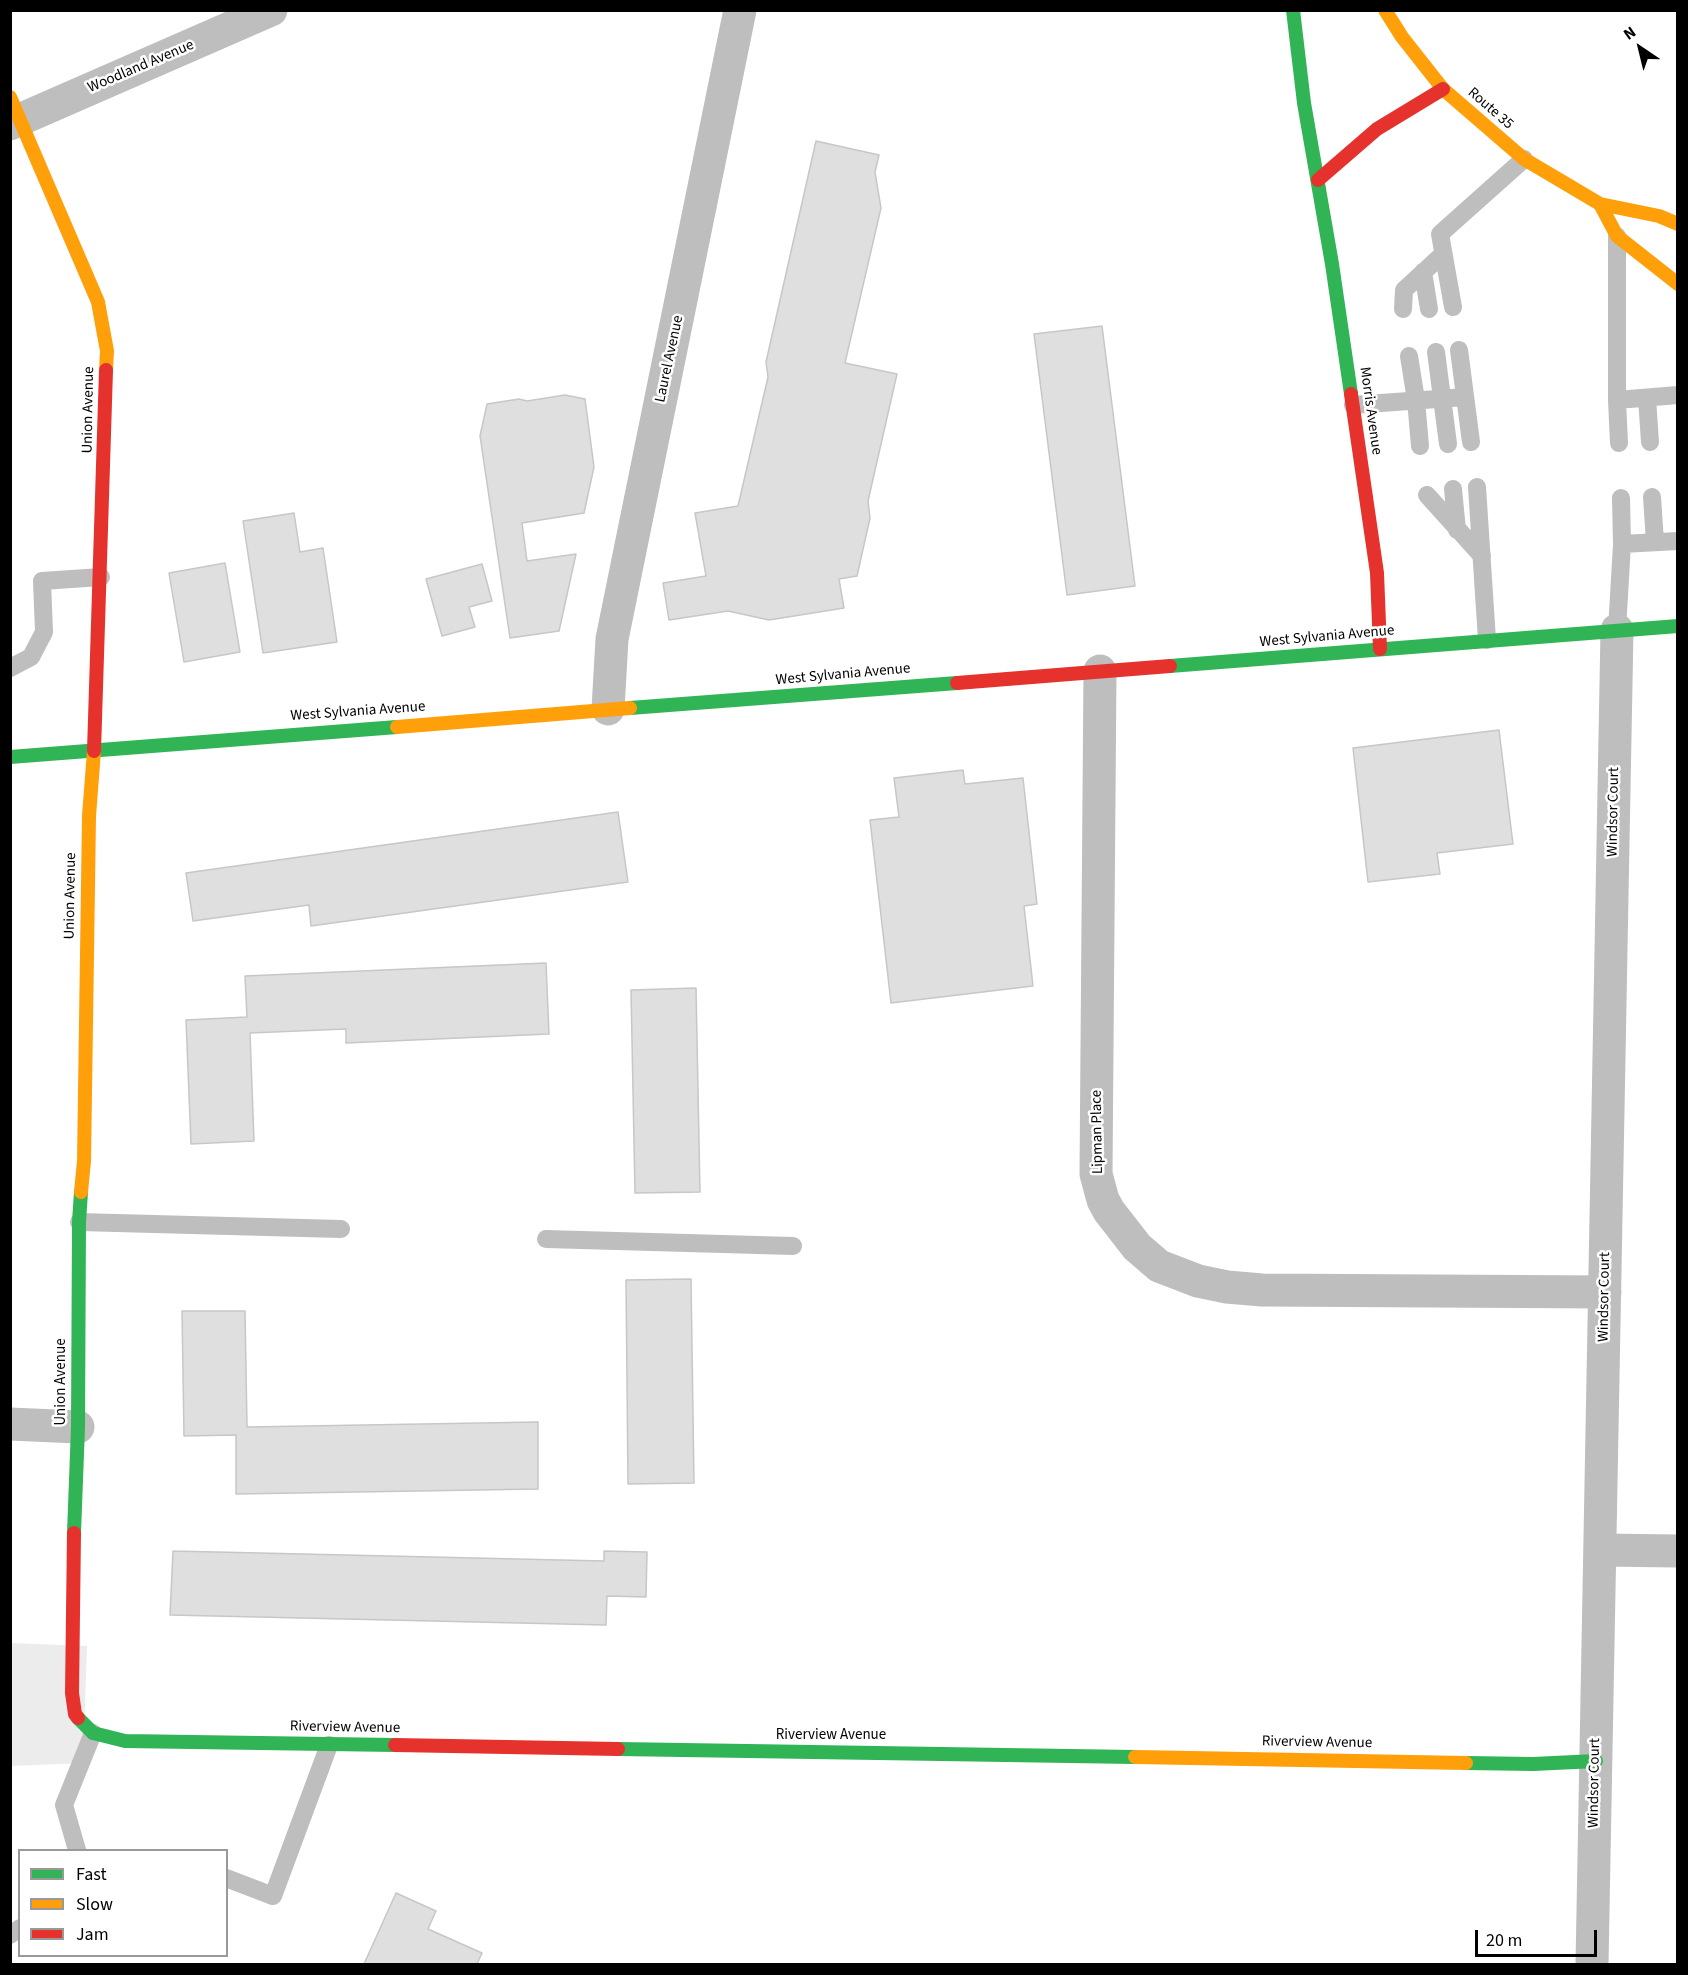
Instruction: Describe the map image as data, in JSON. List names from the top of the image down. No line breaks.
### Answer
{"streets":{"street":["Woodland Avenue","Route 35","Laurel Avenue","Union Avenue","Morris Avenue","West Sylvania Avenue","Windsor Court","Lipman Place","Riverview Avenue"]},"crossings":[["Woodland Avenue","Union Avenue"],["Laurel Avenue","West Sylvania Avenue"],["Union Avenue","West Sylvania Avenue"],["Union Avenue","Riverview Avenue"],["Morris Avenue","West Sylvania Avenue"],["West Sylvania Avenue","Windsor Court"],["West Sylvania Avenue","Lipman Place"],["Windsor Court","Lipman Place"],["Windsor Court","Riverview Avenue"]],"legend":["Fast","Slow","Jam"],"scale_bar":"20 m","north":"top left"}
